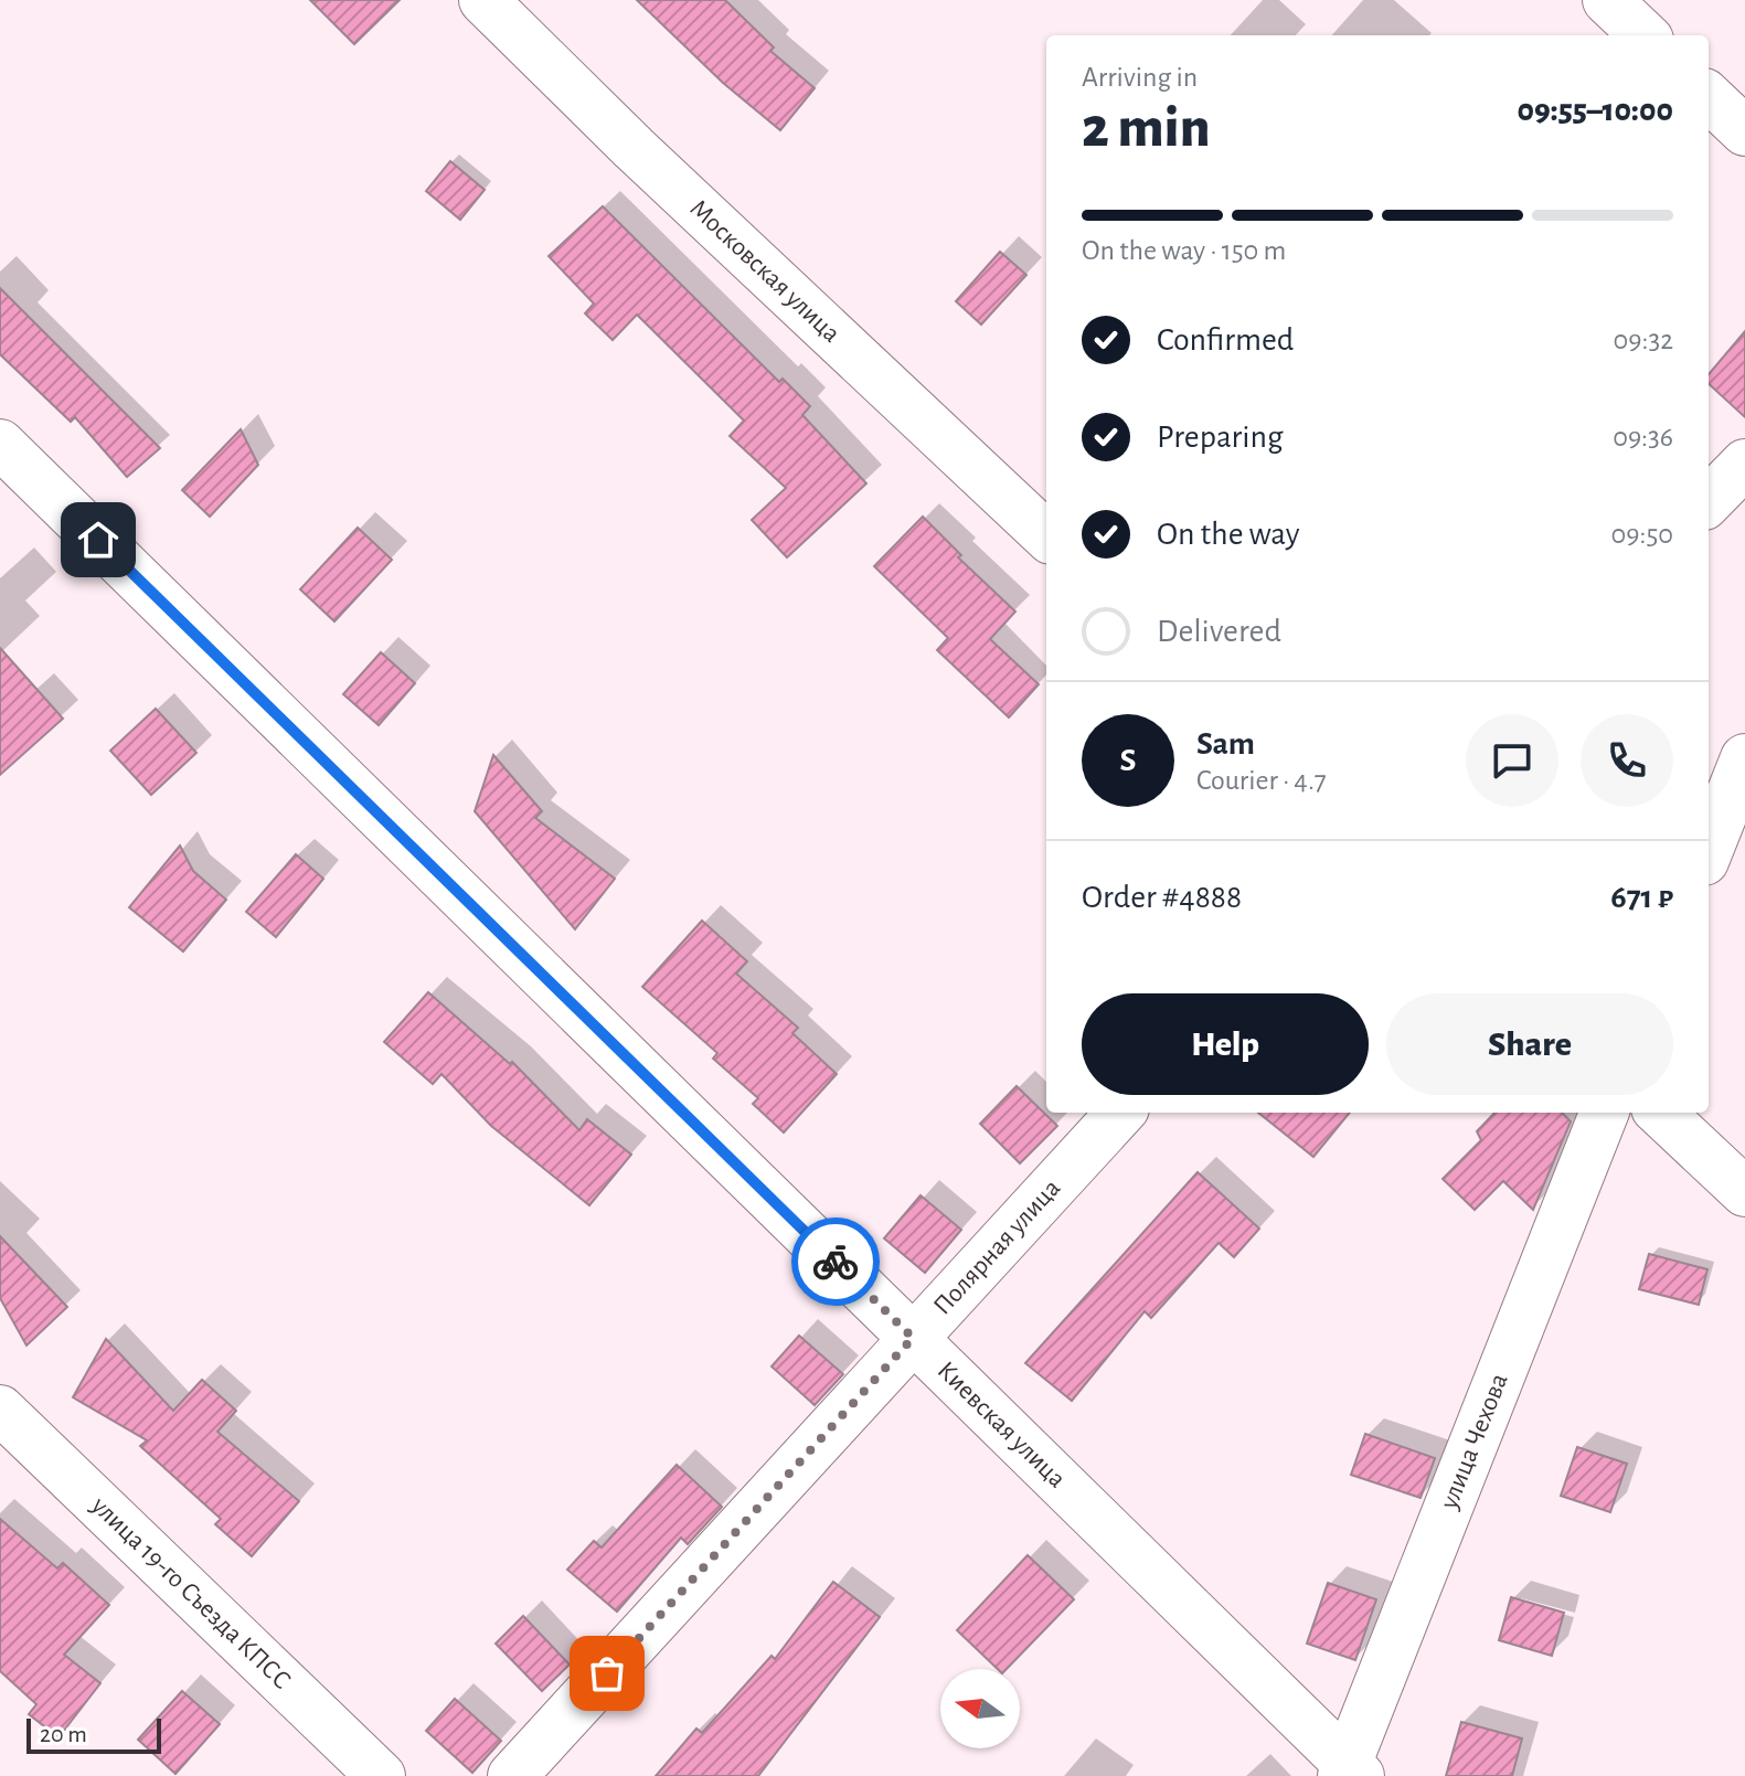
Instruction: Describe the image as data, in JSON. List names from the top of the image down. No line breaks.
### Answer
{"streets":{"street":["Московская улица","Полярная улица","Киевская улица","улица Чехова","улица 19-го Съезда КПСС"]},"crossings":[["Полярная улица","Киевская улица"],["Киевская улица","улица Чехова"]],"scale_bar":"20 m","north":"left","page":{"heading":["2 min","Arriving in","09:55–10:00"],"panel":["Sam","Courier · 4.7","Order #4888","671 ₽"],"bar":"On the way · 150 m","list":[["Confirmed","09:32"],["Preparing","09:36"],["On the way","09:50"],"Delivered"],"round":"S","buttons":["Help","Share"],"scale":"20 m"}}
